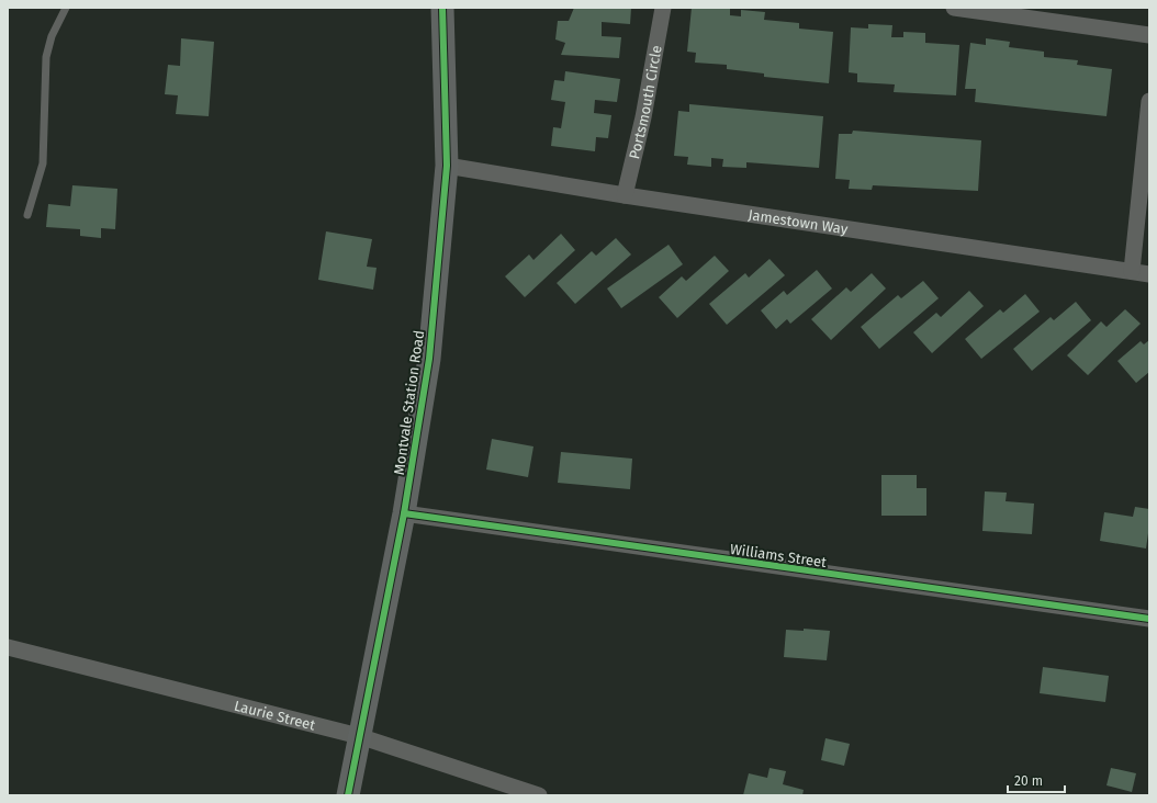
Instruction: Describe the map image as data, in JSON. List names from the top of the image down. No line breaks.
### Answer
{"streets":{"street":["Portsmouth Circle","Jamestown Way","Montvale Station Road","Williams Street","Laurie Street"]},"crossings":[["Portsmouth Circle","Jamestown Way"],["Jamestown Way","Montvale Station Road"],["Montvale Station Road","Williams Street"],["Montvale Station Road","Laurie Street"]],"scale_bar":"20 m"}
